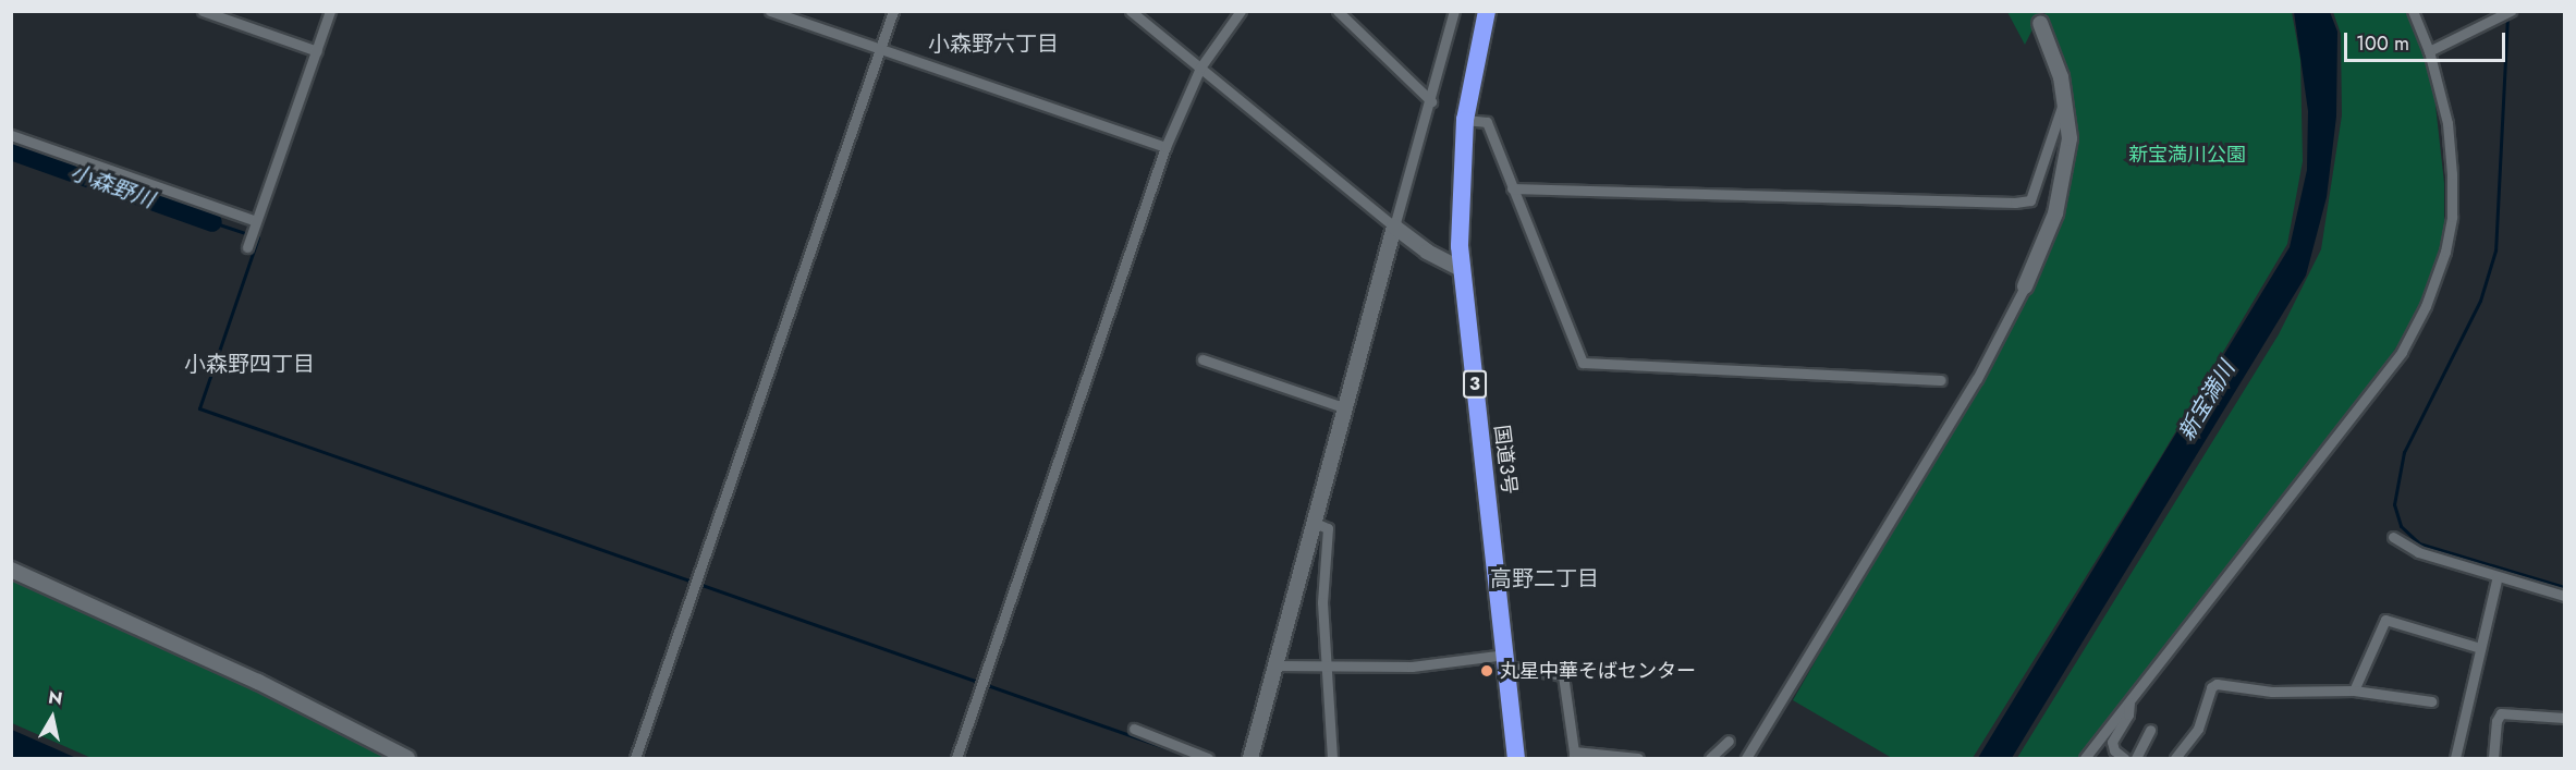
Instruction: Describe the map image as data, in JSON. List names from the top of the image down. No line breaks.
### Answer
{"streets":{"highway":["3","国道3号"]},"districts":["小森野六丁目","小森野四丁目","高野二丁目"],"water":["小森野川","新宝満川"],"parks":["新宝満川公園"],"places":["丸星中華そばセンター"],"scale_bar":"100 m","north":"top"}
